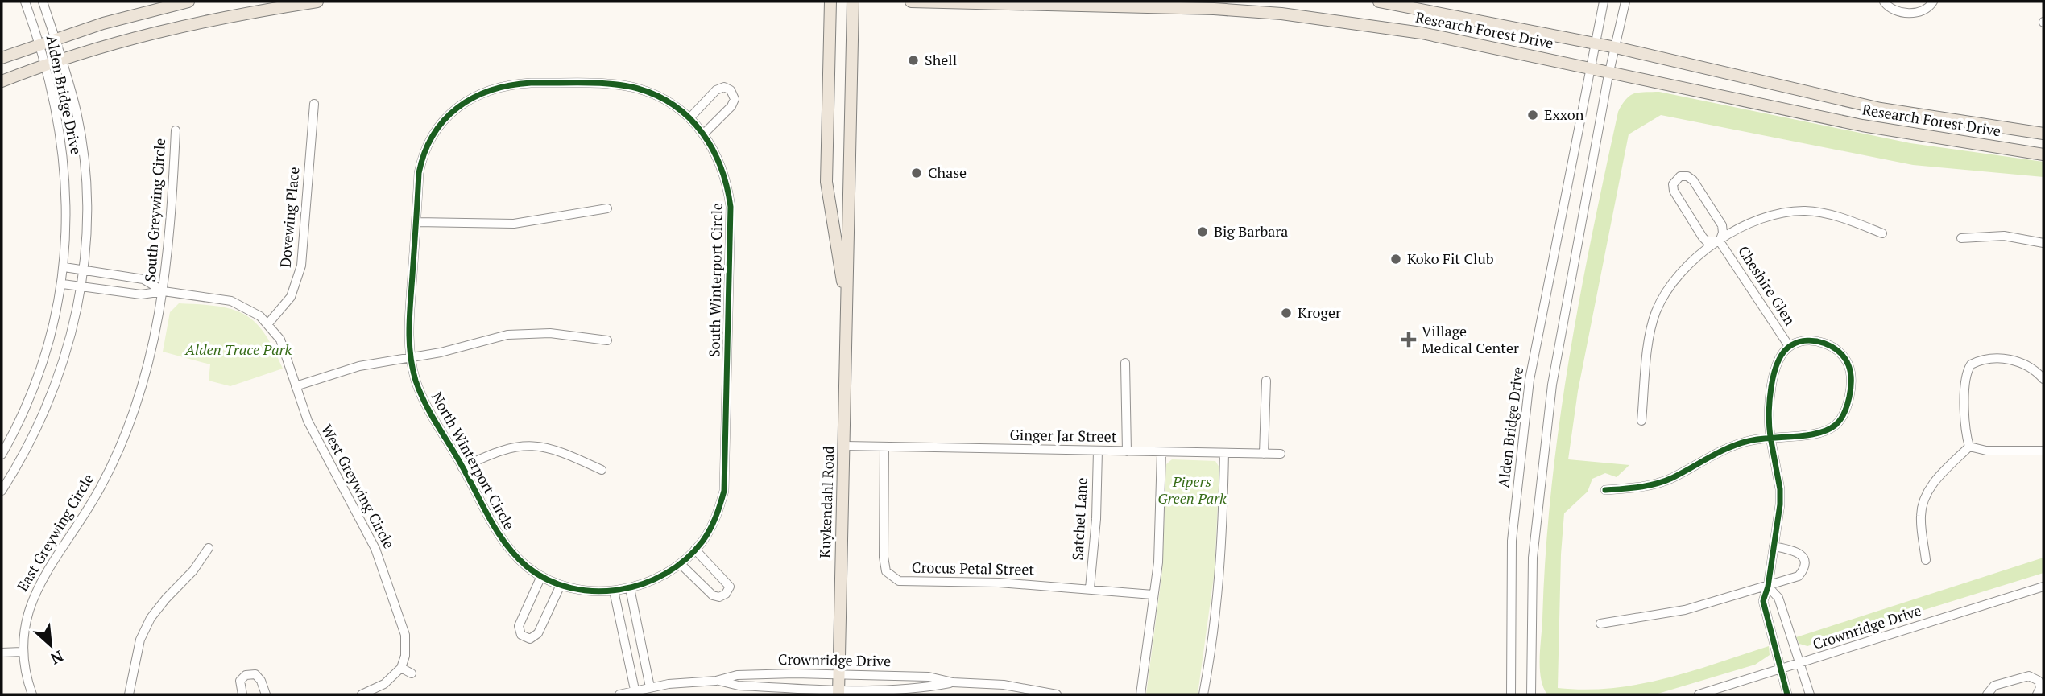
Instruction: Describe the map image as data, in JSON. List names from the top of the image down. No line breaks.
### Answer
{"streets":{"main road":["Research Forest Drive","Kuykendahl Road"],"street":["Alden Bridge Drive","South Greywing Circle","Dovewing Place","South Winterport Circle","Cheshire Glen","Ginger Jar Street","North Winterport Circle","West Greywing Circle","Satchet Lane","East Greywing Circle","Crocus Petal Street","Crownridge Drive"]},"crossings":[["Research Forest Drive","Alden Bridge Drive"],["Alden Bridge Drive","South Greywing Circle"],["South Greywing Circle","Dovewing Place"],["South Greywing Circle","West Greywing Circle"],["South Greywing Circle","East Greywing Circle"],["Dovewing Place","West Greywing Circle"],["South Winterport Circle","North Winterport Circle"],["Ginger Jar Street","Kuykendahl Road"],["Ginger Jar Street","Satchet Lane"],["Ginger Jar Street","Crocus Petal Street"],["Kuykendahl Road","Crownridge Drive"],["Satchet Lane","Crocus Petal Street"]],"parks":["Alden Trace Park","Pipers Green Park"],"places":{"other":["Shell","Exxon","Chase","Big Barbara","Koko Fit Club","Kroger"],"health":["Village Medical Center"]},"north":"bottom right"}
